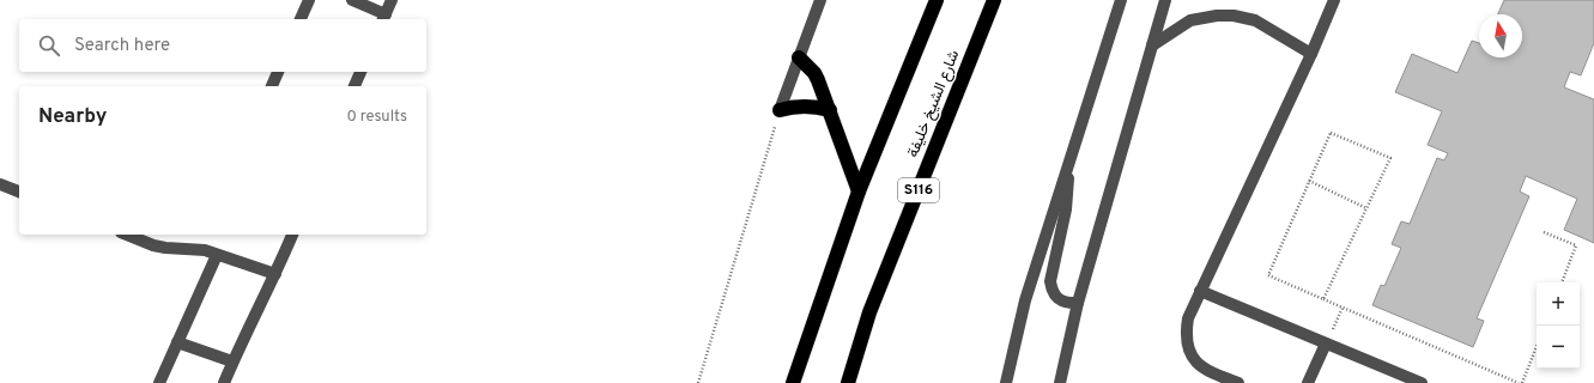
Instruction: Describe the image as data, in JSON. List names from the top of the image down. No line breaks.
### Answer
{"streets":{"highway":["شارع الشيخ خليفة","S116"]},"north":"top","page":{"search":"Search here","heading":["Nearby","0 results"],"map_buttons":["+","−"]}}
